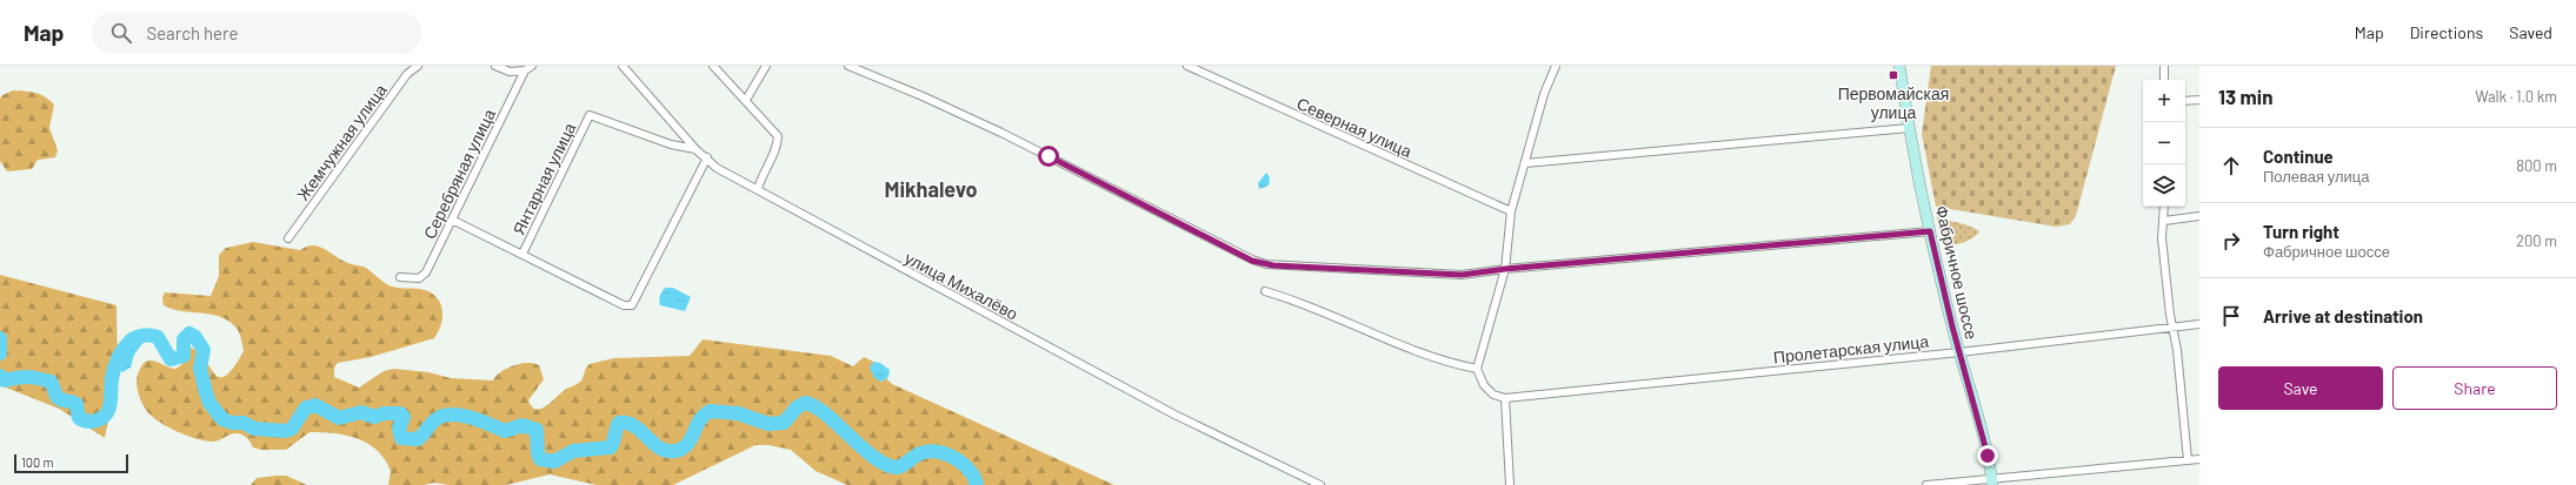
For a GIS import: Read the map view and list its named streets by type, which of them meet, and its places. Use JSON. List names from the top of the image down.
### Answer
{
  "streets": {
    "main road": ["Фабричное шоссе"],
    "street": [
      "Северная улица",
      "Жемчужная улица",
      "Серебряная улица",
      "Янтарная улица",
      "улица Михалёво",
      "Пролетарская улица"
    ]
  },
  "crossings": [
    ["Янтарная улица", "улица Михалёво"],
    ["Фабричное шоссе", "Пролетарская улица"]
  ],
  "districts": ["Mikhalevo"],
  "places": {
    "transit": ["Первомайская улица"]
  },
  "scale_bar": "100 m",
  "page": {
    "header": "Map",
    "search": "Search here",
    "nav": ["Map", "Directions", "Saved"],
    "heading": ["13 min", "Walk · 1.0 km"],
    "map_buttons": ["+", "−"],
    "list": [
      ["Continue", "Полевая улица", "800 m"],
      ["Turn right", "Фабричное шоссе", "200 m"],
      "Arrive at destination"
    ],
    "buttons": ["Save", "Share"],
    "scale": "100 m"
  }
}
